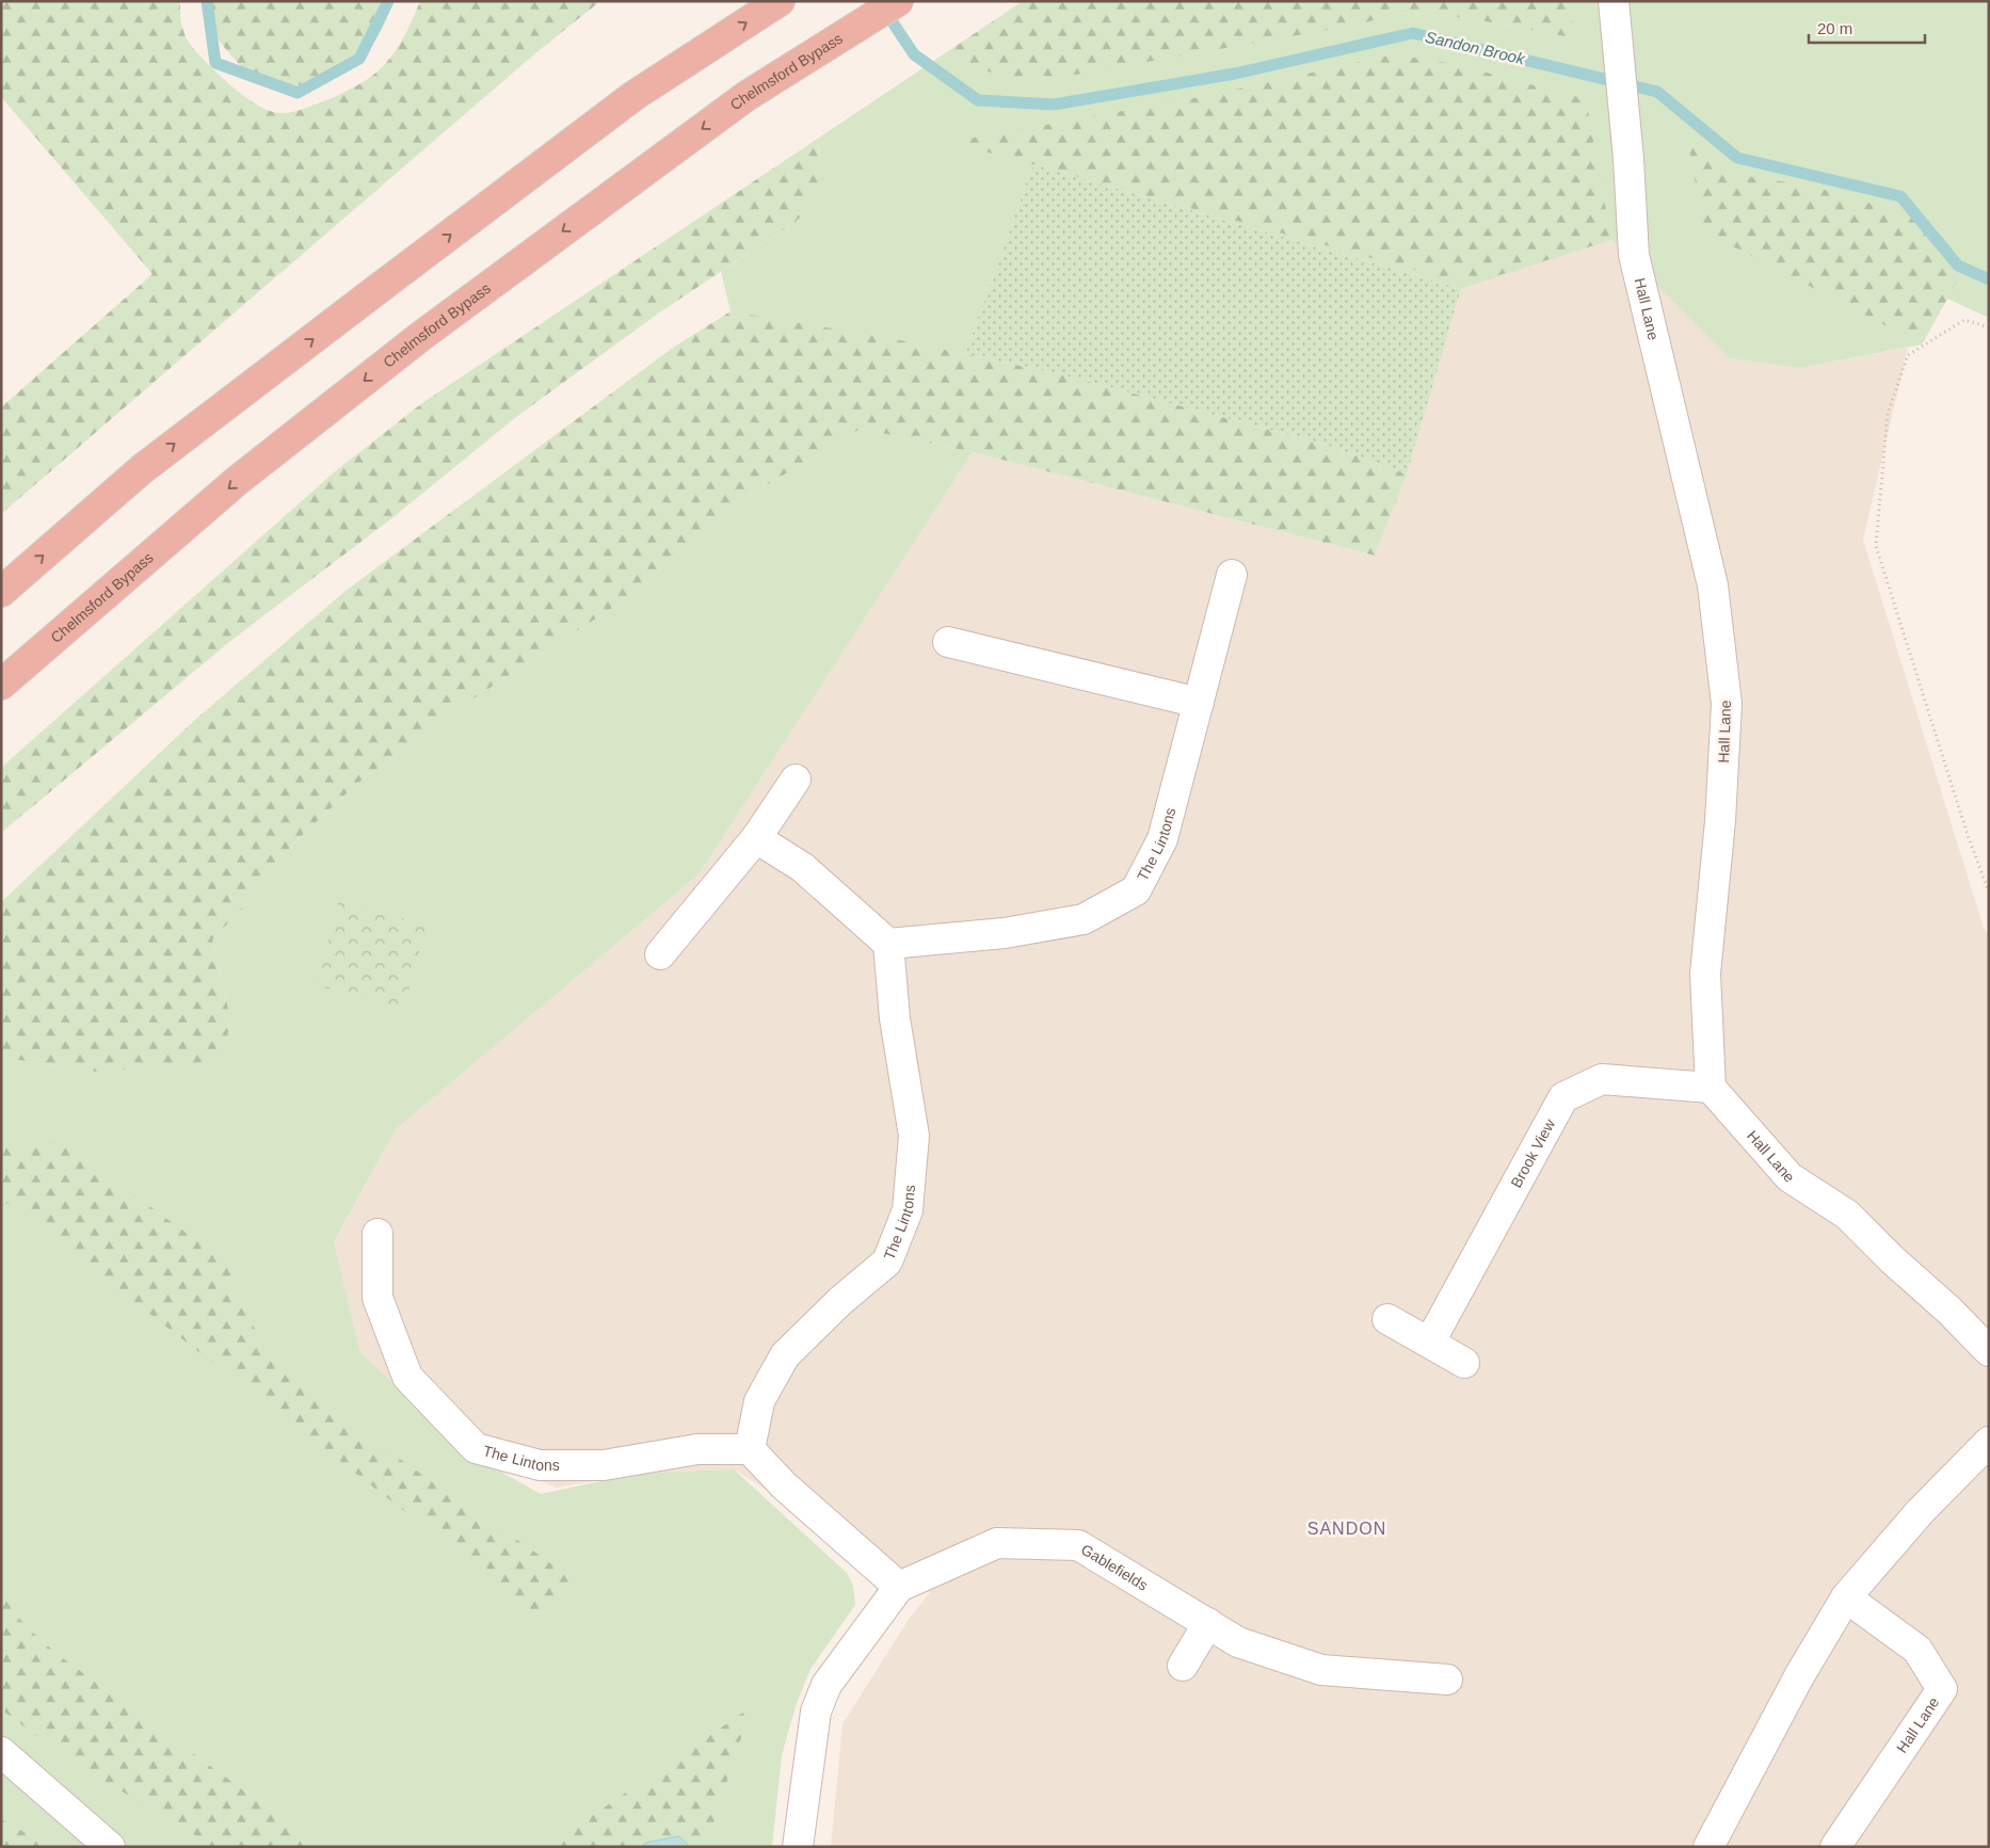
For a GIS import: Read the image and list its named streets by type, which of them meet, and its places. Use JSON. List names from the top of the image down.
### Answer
{
  "streets": {
    "highway": ["Chelmsford Bypass"],
    "street": [
      "Hall Lane",
      "The Lintons",
      "Brook View",
      "Gablefields"
    ]
  },
  "crossings": [
    ["Hall Lane", "Brook View"]
  ],
  "districts": ["SANDON"],
  "water": ["Sandon Brook"],
  "scale_bar": "20 m"
}
